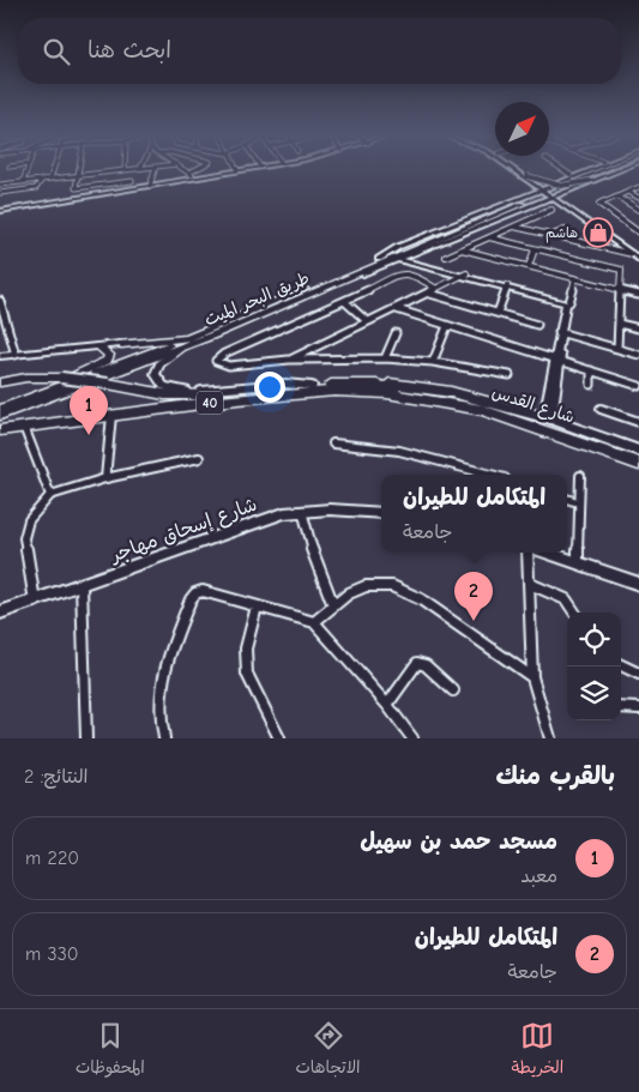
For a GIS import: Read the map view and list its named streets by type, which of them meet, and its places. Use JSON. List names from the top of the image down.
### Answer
{
  "streets": {
    "highway": ["40", "شارع القدس"],
    "main road": ["طريق البحر الميت"],
    "street": ["شارع إسحاق مهاجر"]
  },
  "crossings": [
    ["40", "شارع القدس"]
  ],
  "places": {
    "shop": ["هاشم"]
  },
  "north": "top right",
  "page": {
    "search": "ابحث هنا",
    "pins": ["1", "2"],
    "popup": ["المتكامل للطيران", "جامعة"],
    "heading": ["بالقرب منك", "النتائج: 2"],
    "list": [
      {
        "mark": "1",
        "name": "مسجد حمد بن سهيل",
        "note": "معبد",
        "value": "220 m"
      },
      {
        "mark": "2",
        "name": "المتكامل للطيران",
        "note": "جامعة",
        "value": "330 m"
      }
    ],
    "nav": ["الخريطة", "الاتجاهات", "المحفوظات"]
  }
}
